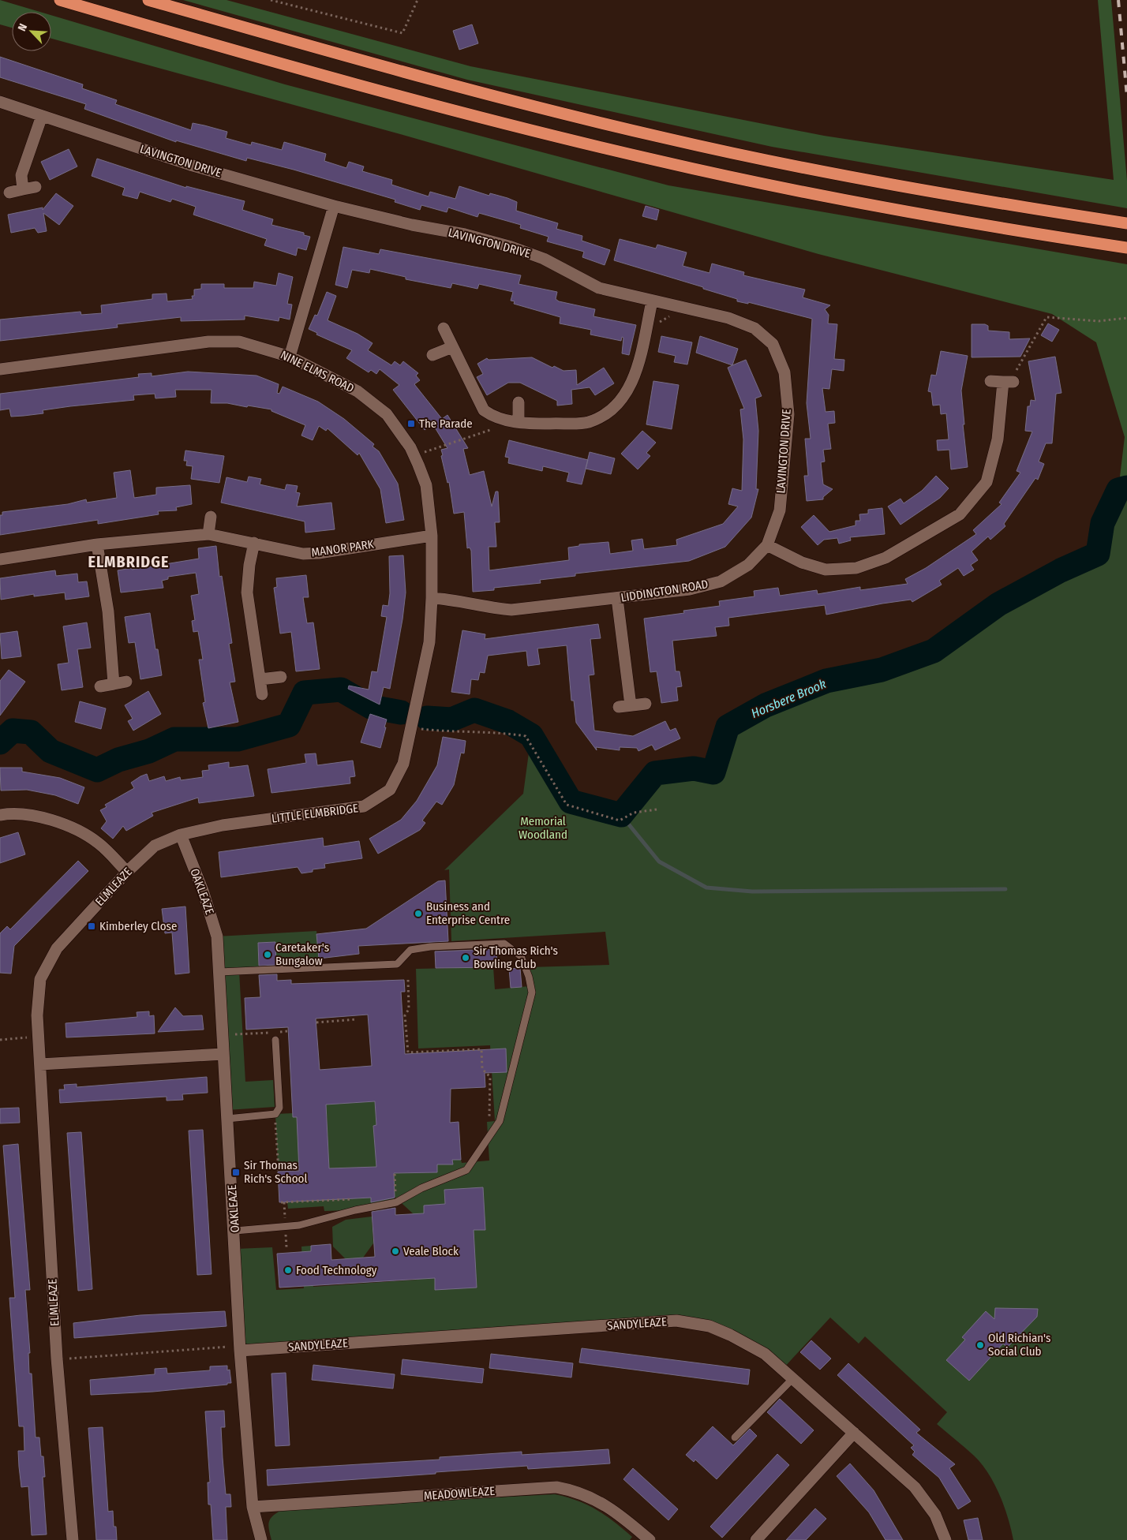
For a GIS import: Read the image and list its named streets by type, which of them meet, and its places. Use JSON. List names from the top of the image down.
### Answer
{
  "streets": {
    "street": [
      "LAVINGTON DRIVE",
      "NINE ELMS ROAD",
      "MANOR PARK",
      "LIDDINGTON ROAD",
      "LITTLE ELMBRIDGE",
      "ELMLEAZE",
      "OAKLEAZE",
      "SANDYLEAZE",
      "MEADOWLEAZE"
    ]
  },
  "crossings": [
    ["LAVINGTON DRIVE", "LIDDINGTON ROAD"],
    ["NINE ELMS ROAD", "MANOR PARK"],
    ["NINE ELMS ROAD", "LIDDINGTON ROAD"],
    ["NINE ELMS ROAD", "LITTLE ELMBRIDGE"],
    ["LIDDINGTON ROAD", "LITTLE ELMBRIDGE"],
    ["LITTLE ELMBRIDGE", "ELMLEAZE"],
    ["LITTLE ELMBRIDGE", "OAKLEAZE"],
    ["ELMLEAZE", "OAKLEAZE"],
    ["OAKLEAZE", "SANDYLEAZE"],
    ["OAKLEAZE", "MEADOWLEAZE"]
  ],
  "districts": ["ELMBRIDGE"],
  "water": ["Horsbere Brook"],
  "parks": ["Memorial Woodland"],
  "places": {
    "transit": ["The Parade", "Kimberley Close", "Sir Thomas Rich's School"],
    "other": [
      "Business and Enterprise Centre",
      "Caretaker's Bungalow",
      "Sir Thomas Rich's Bowling Club",
      "Veale Block",
      "Food Technology",
      "Old Richian's Social Club"
    ]
  },
  "north": "top left"
}
